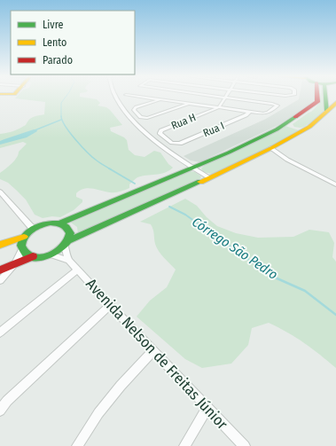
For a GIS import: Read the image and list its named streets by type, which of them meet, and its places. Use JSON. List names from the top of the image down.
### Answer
{
  "streets": {
    "street": ["Rua H", "Rua I", "Avenida Nelson de Freitas Júnior"]
  },
  "crossings": [
    ["Rua H", "Rua I"]
  ],
  "water": ["Córrego São Pedro"],
  "legend": ["Livre", "Lento", "Parado"]
}
